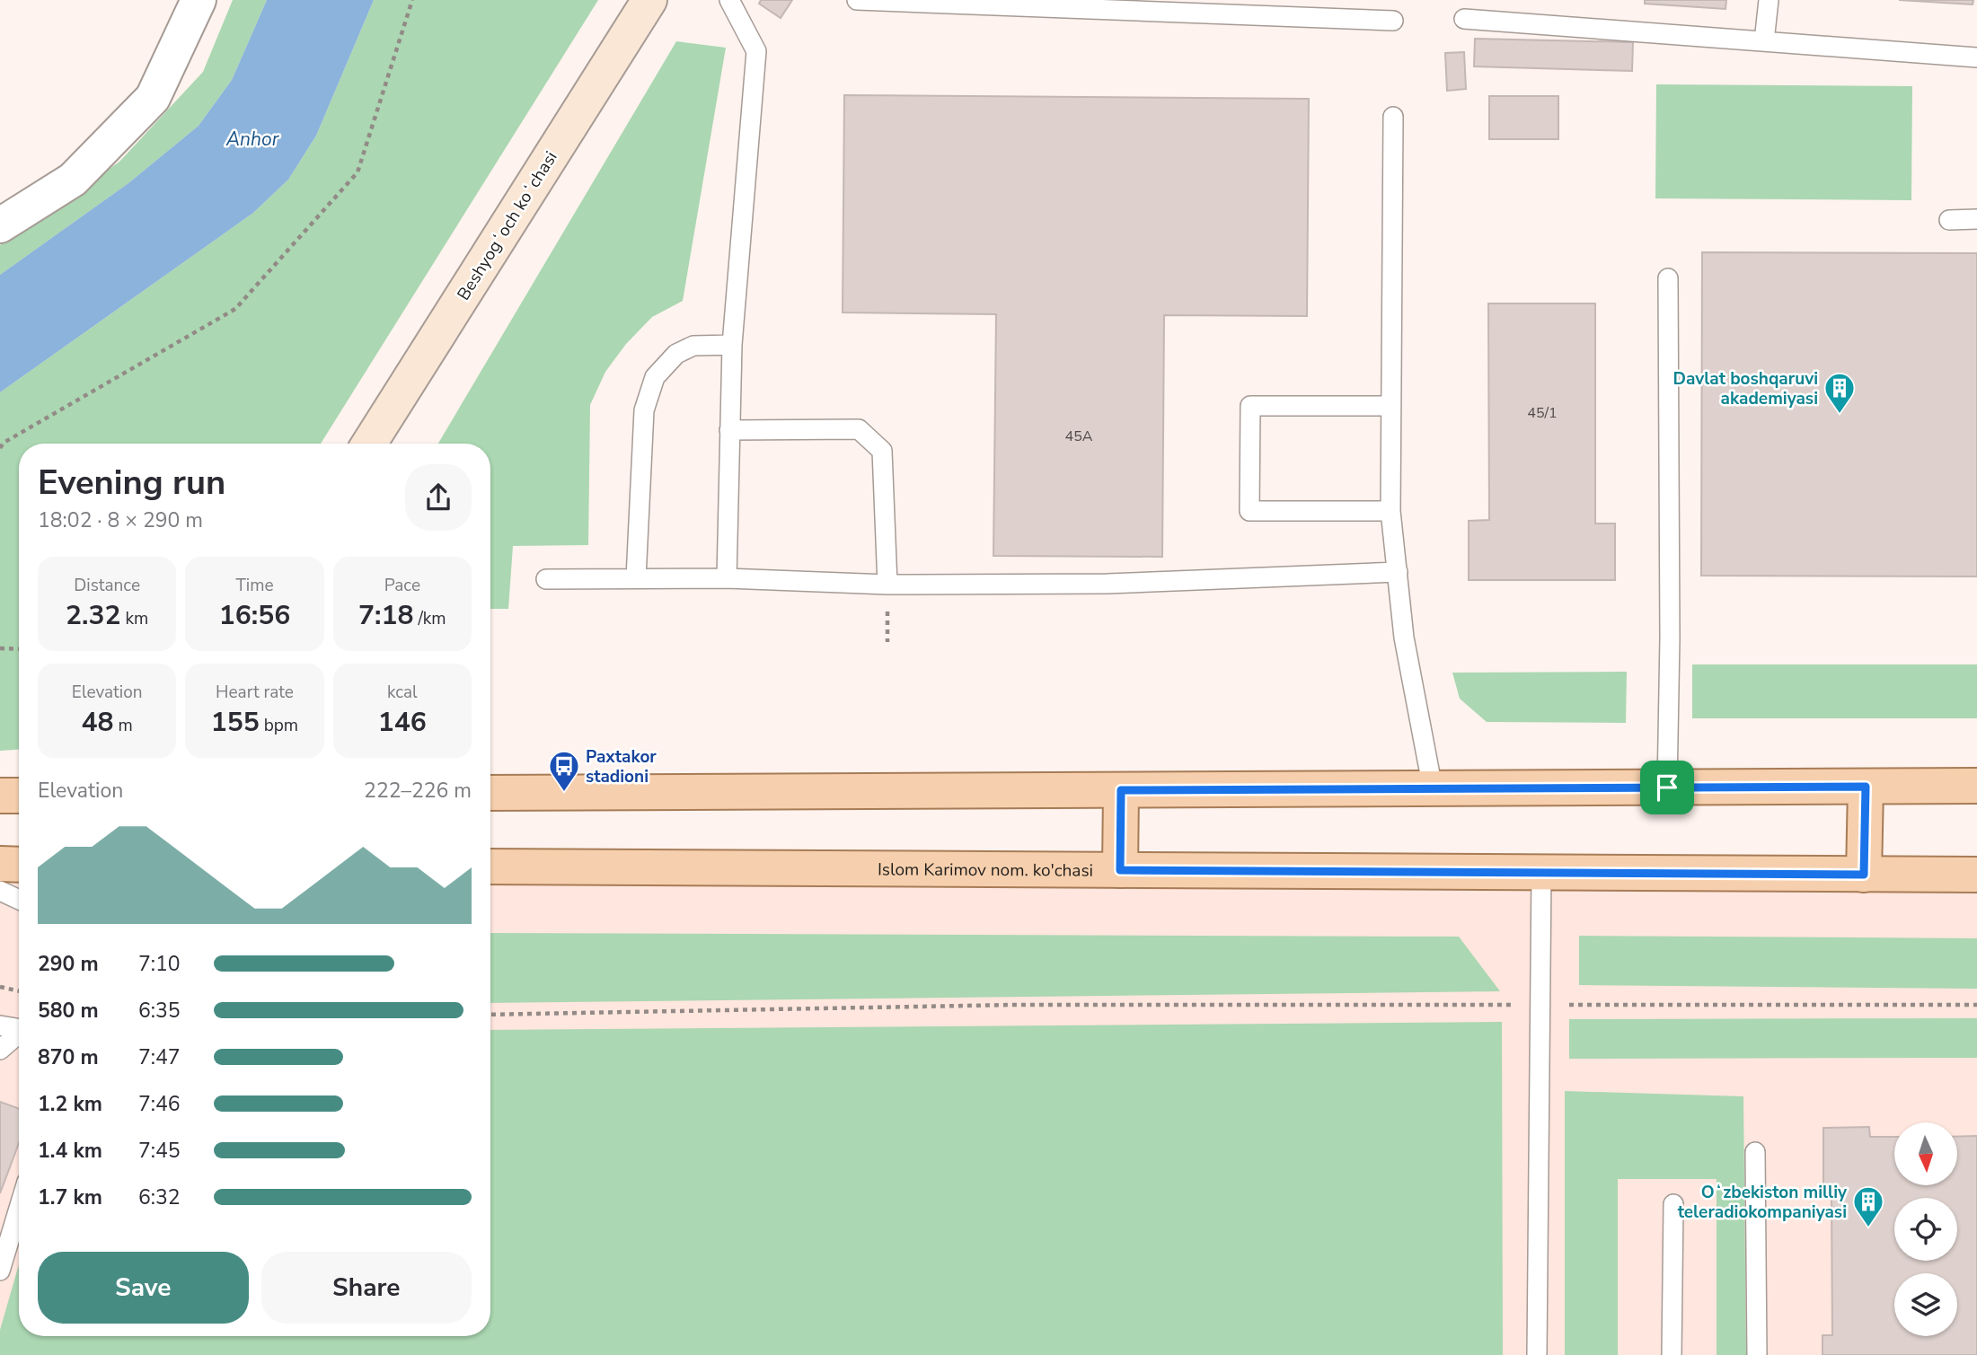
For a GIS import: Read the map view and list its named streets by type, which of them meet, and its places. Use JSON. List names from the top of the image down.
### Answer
{
  "streets": {
    "main road": ["Islom Karimov nom. ko'chasi"],
    "street": ["Beshyogʻoch koʻchasi"]
  },
  "water": ["Anhor"],
  "places": {
    "building": ["Davlat boshqaruvi akademiyasi", "Oʻzbekiston milliy teleradiokompaniyasi"],
    "bus stop": ["Paxtakor stadioni"]
  },
  "house_numbers": ["45/1", "45A"],
  "north": "bottom",
  "page": {
    "heading": ["Evening run", "18:02 · 8 × 290 m"],
    "stats": [
      ["Distance", "2.32 km"],
      ["Time", "16:56"],
      ["Pace", "7:18 /km"],
      ["Elevation", "48 m"],
      ["Heart rate", "155 bpm"],
      ["kcal", "146"]
    ],
    "chart": ["Elevation", "222–226 m"],
    "list": [
      {
        "name": "290 m",
        "note": "7:10"
      },
      {
        "name": "580 m",
        "note": "6:35"
      },
      {
        "name": "870 m",
        "note": "7:47"
      },
      {
        "name": "1.2 km",
        "note": "7:46"
      },
      {
        "name": "1.4 km",
        "note": "7:45"
      },
      {
        "name": "1.7 km",
        "note": "6:32"
      }
    ],
    "buttons": ["Save", "Share"]
  }
}
